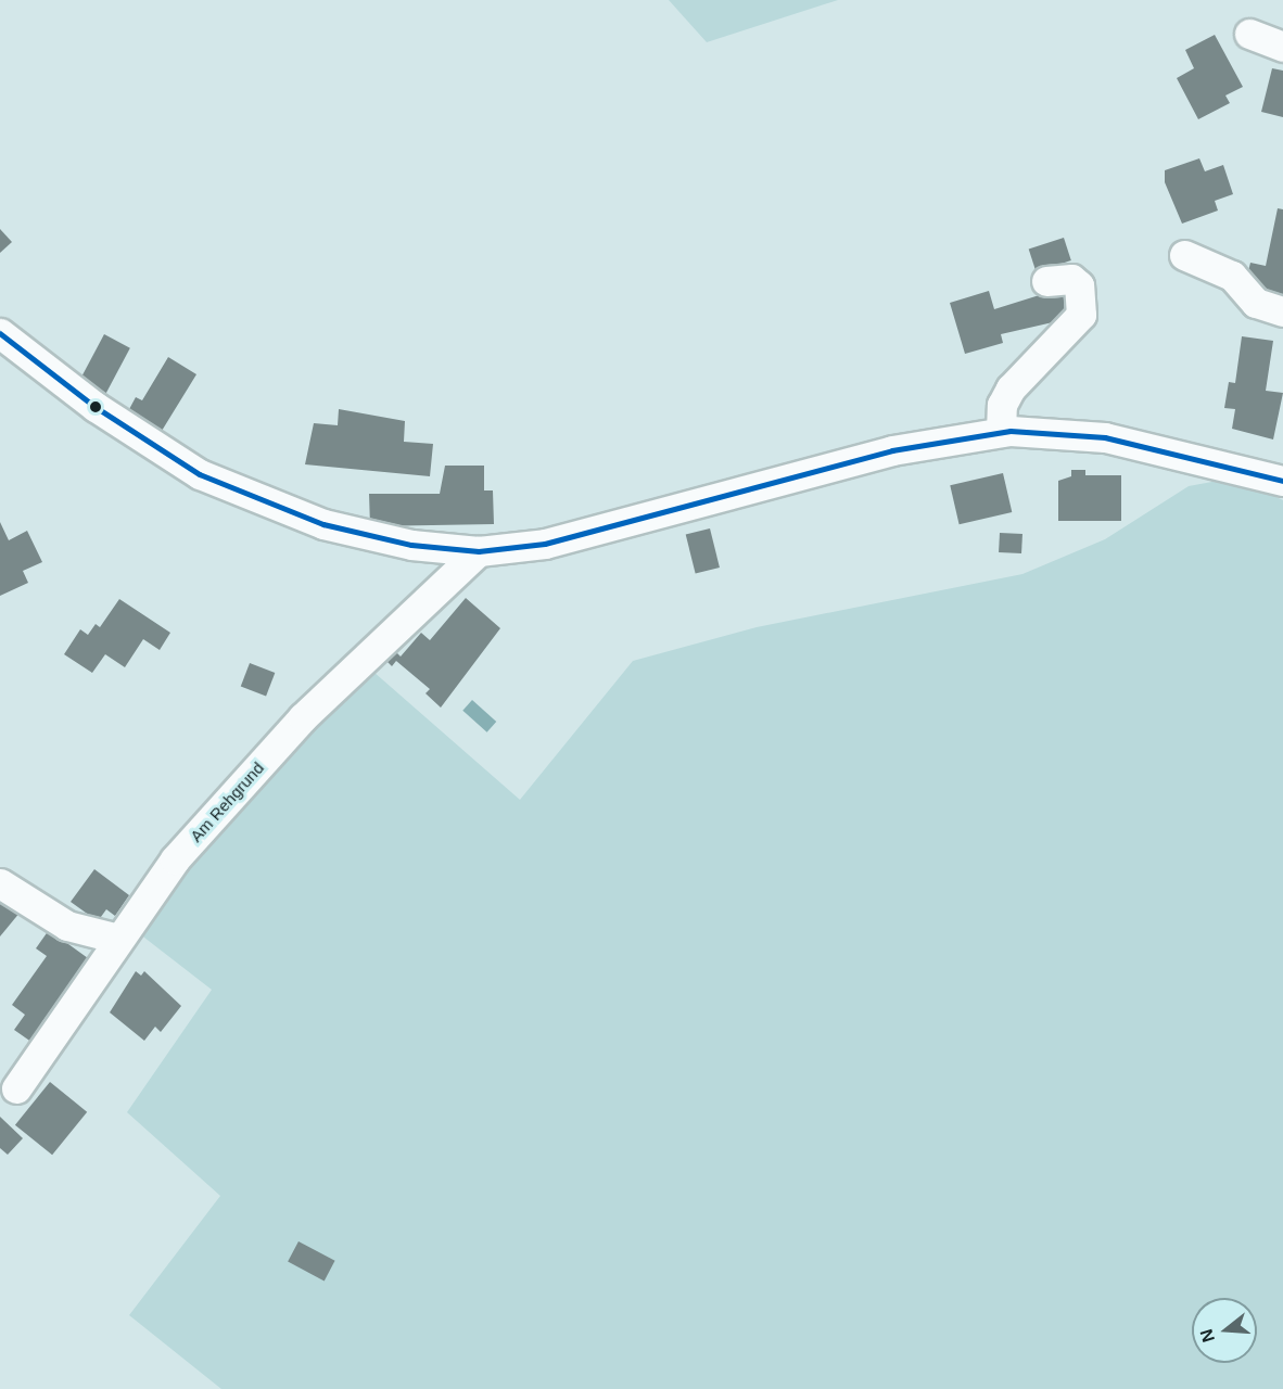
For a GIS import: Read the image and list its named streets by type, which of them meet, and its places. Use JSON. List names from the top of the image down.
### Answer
{
  "streets": {
    "street": ["Am Rehgrund"]
  },
  "north": "left"
}
